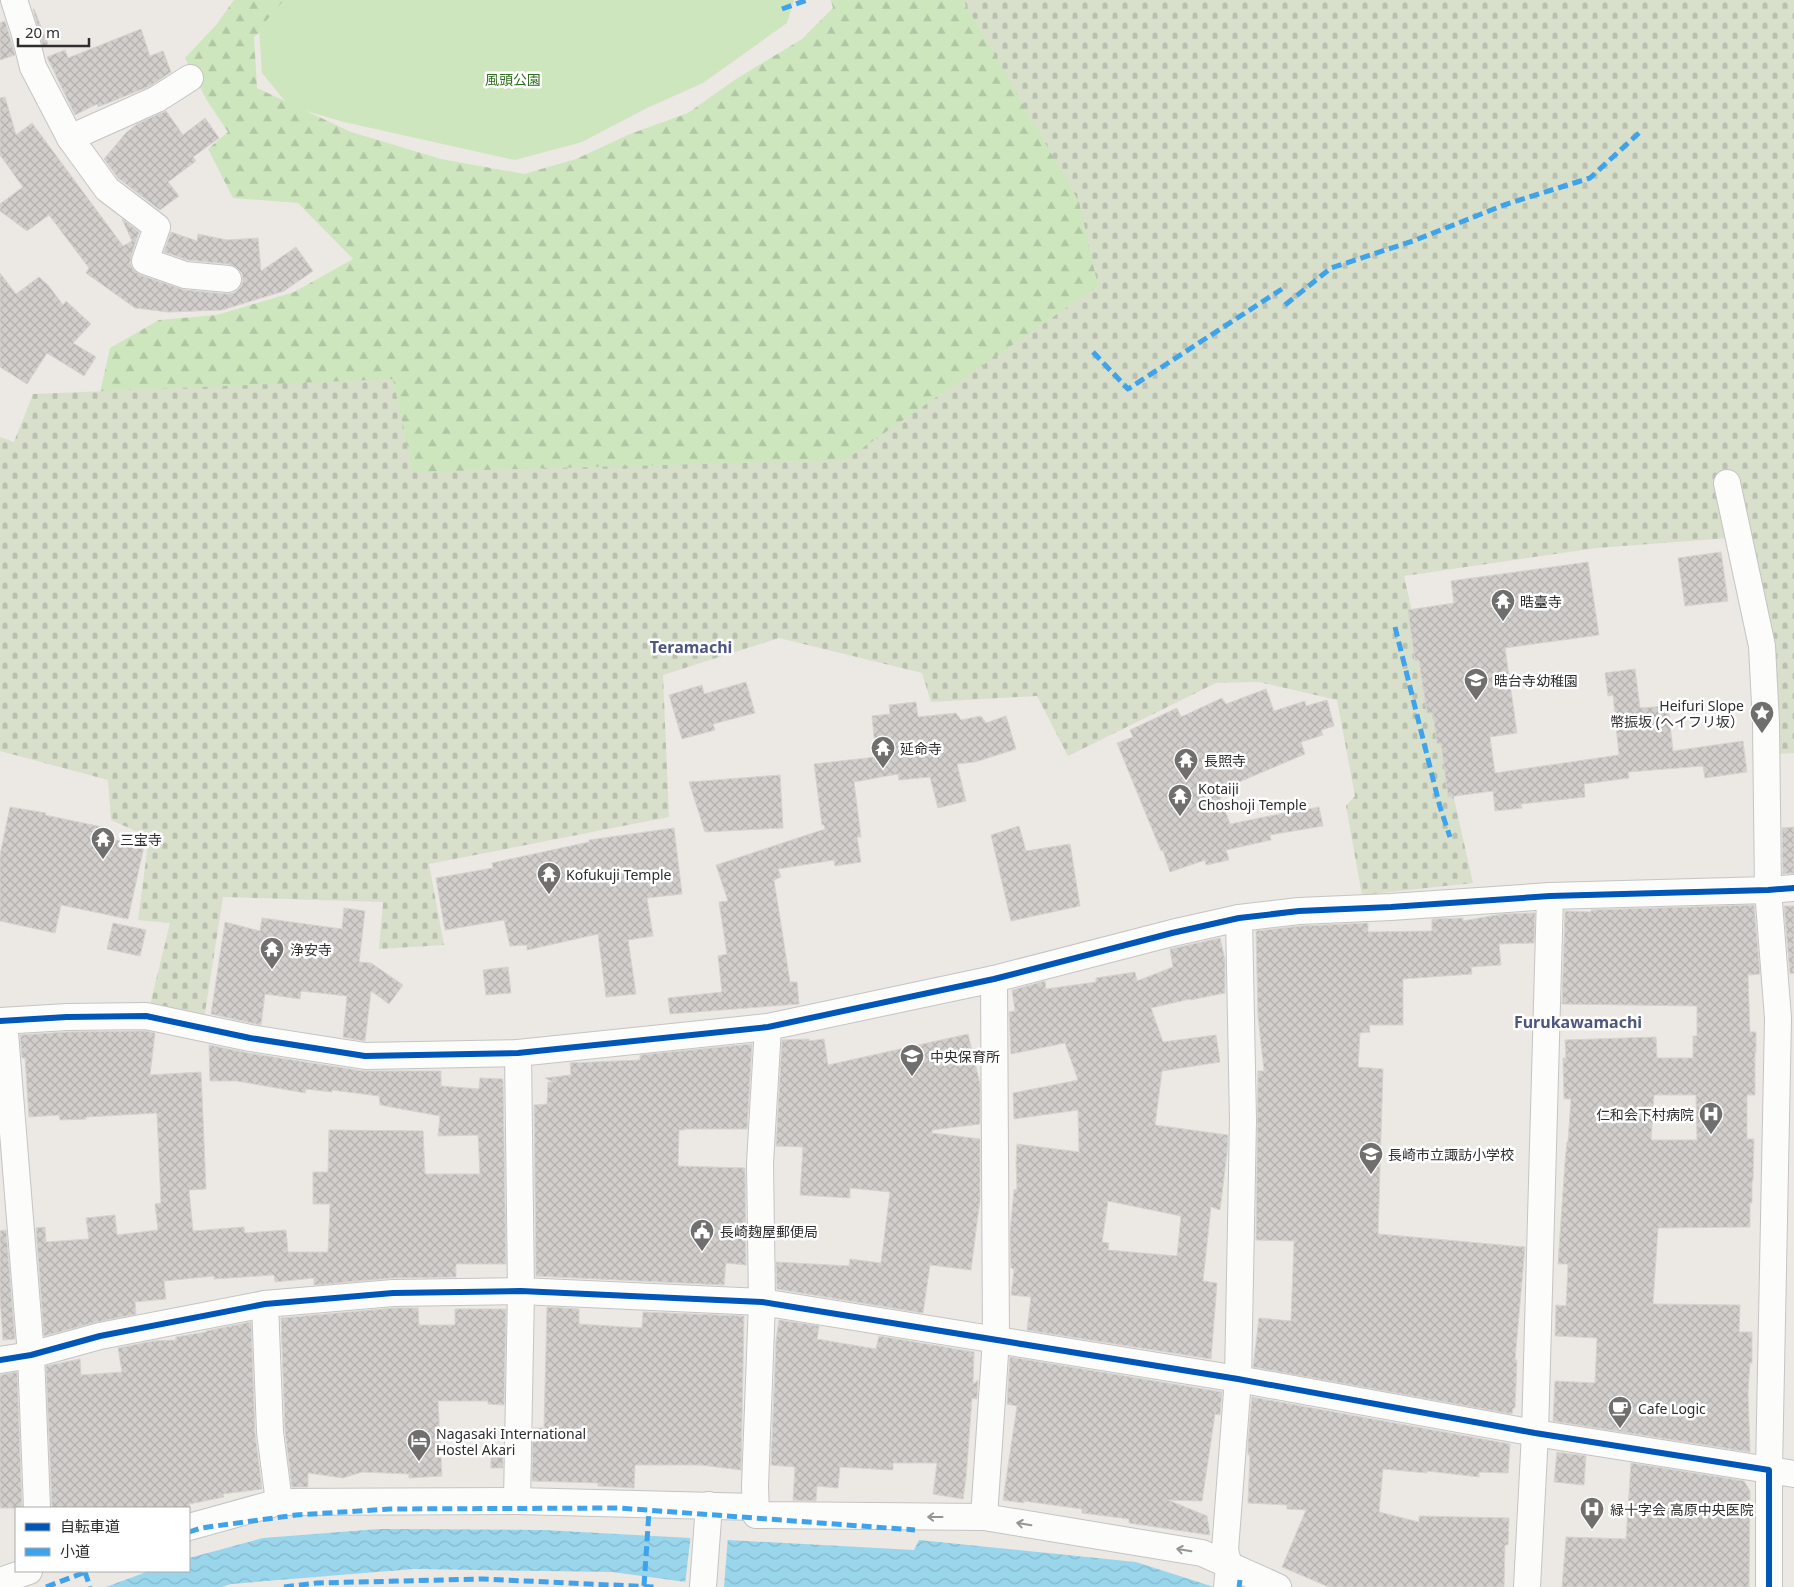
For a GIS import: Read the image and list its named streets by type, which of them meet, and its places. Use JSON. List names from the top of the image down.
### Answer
{
  "districts": ["Teramachi", "Furukawamachi"],
  "parks": ["風頭公園"],
  "places": {
    "temple": [
      "晧臺寺",
      "延命寺",
      "長照寺",
      "Kotaiji Choshoji Temple",
      "三宝寺",
      "Kofukuji Temple",
      "浄安寺"
    ],
    "school or university": ["晧台寺幼稚園", "中央保育所", "長崎市立諏訪小学校"],
    "place": ["Heifuri Slope 幣振坂 (ヘイフリ坂）"],
    "hospital": ["仁和会下村病院", "緑十字会 高原中央医院"],
    "public building": ["長崎麹屋郵便局"],
    "cafe": ["Cafe Logic"],
    "hotel": ["Nagasaki International Hostel Akari"]
  },
  "legend": ["自転車道", "小道"],
  "scale_bar": "20 m"
}
